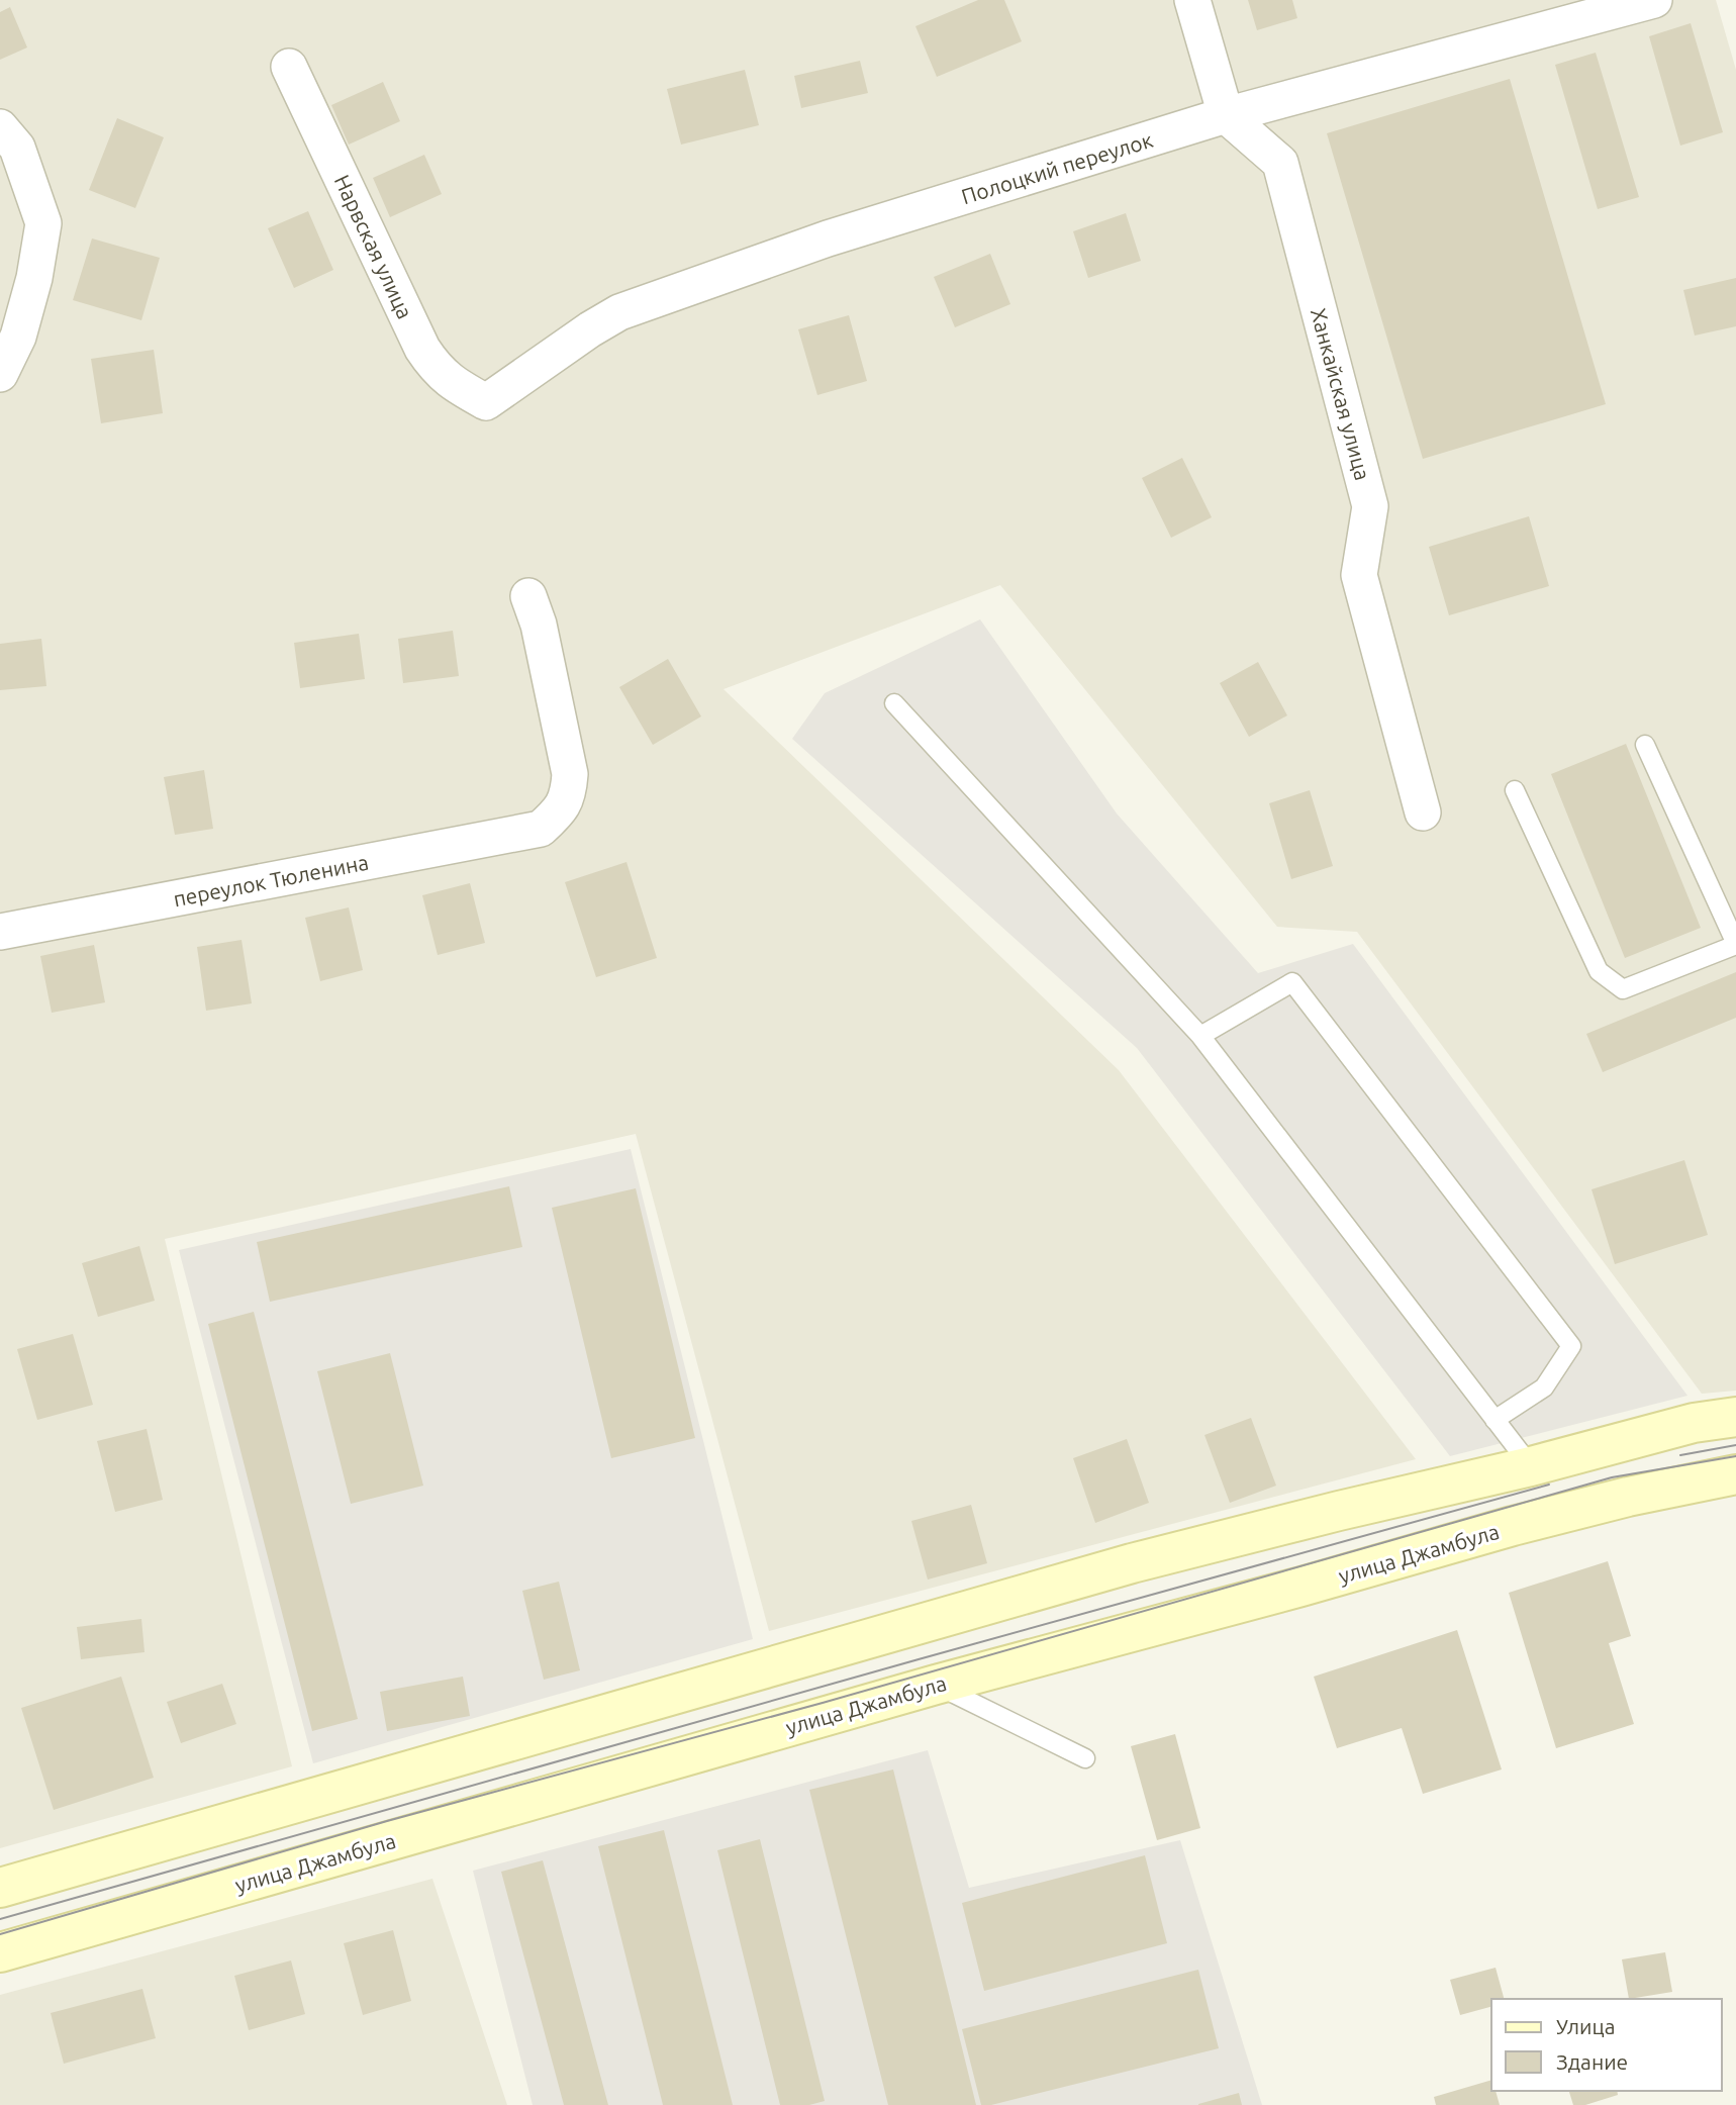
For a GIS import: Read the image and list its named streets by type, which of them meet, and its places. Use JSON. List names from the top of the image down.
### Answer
{
  "streets": {
    "street": [
      "Полоцкий переулок",
      "Нарвская улица",
      "Ханкайская улица",
      "переулок Тюленина",
      "улица Джамбула"
    ]
  },
  "crossings": [
    ["Полоцкий переулок", "Нарвская улица"],
    ["Полоцкий переулок", "Ханкайская улица"]
  ],
  "legend": ["Улица", "Здание"]
}
